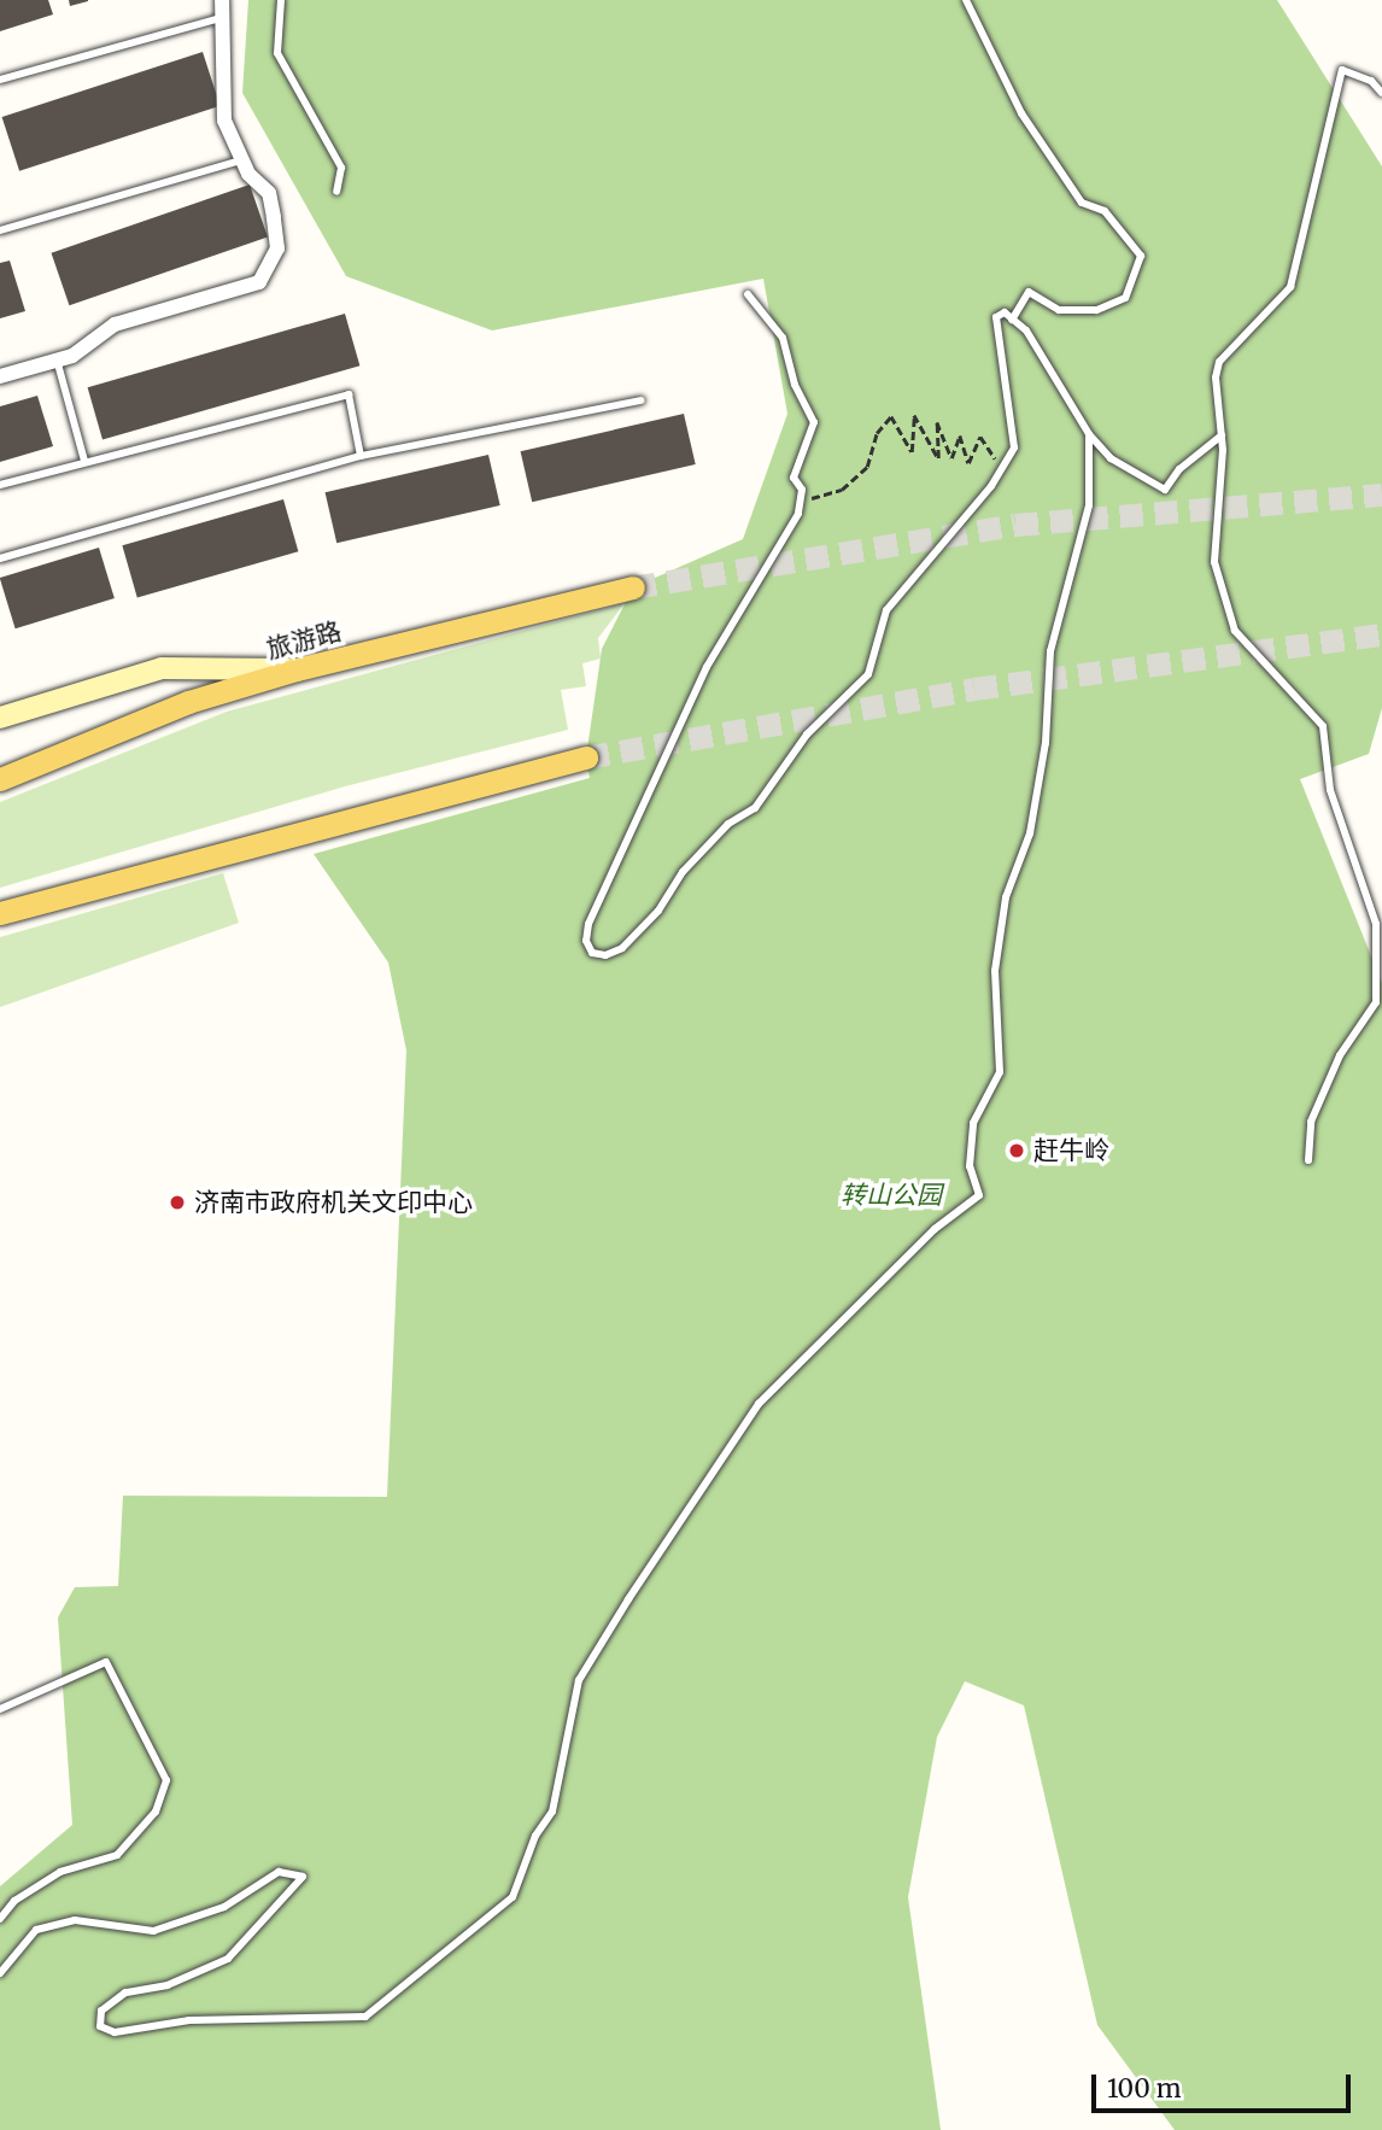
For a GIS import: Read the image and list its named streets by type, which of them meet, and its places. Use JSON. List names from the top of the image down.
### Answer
{
  "streets": {
    "main road": ["旅游路"]
  },
  "parks": ["转山公园"],
  "places": ["赶牛岭", "济南市政府机关文印中心"],
  "scale_bar": "100 m"
}
